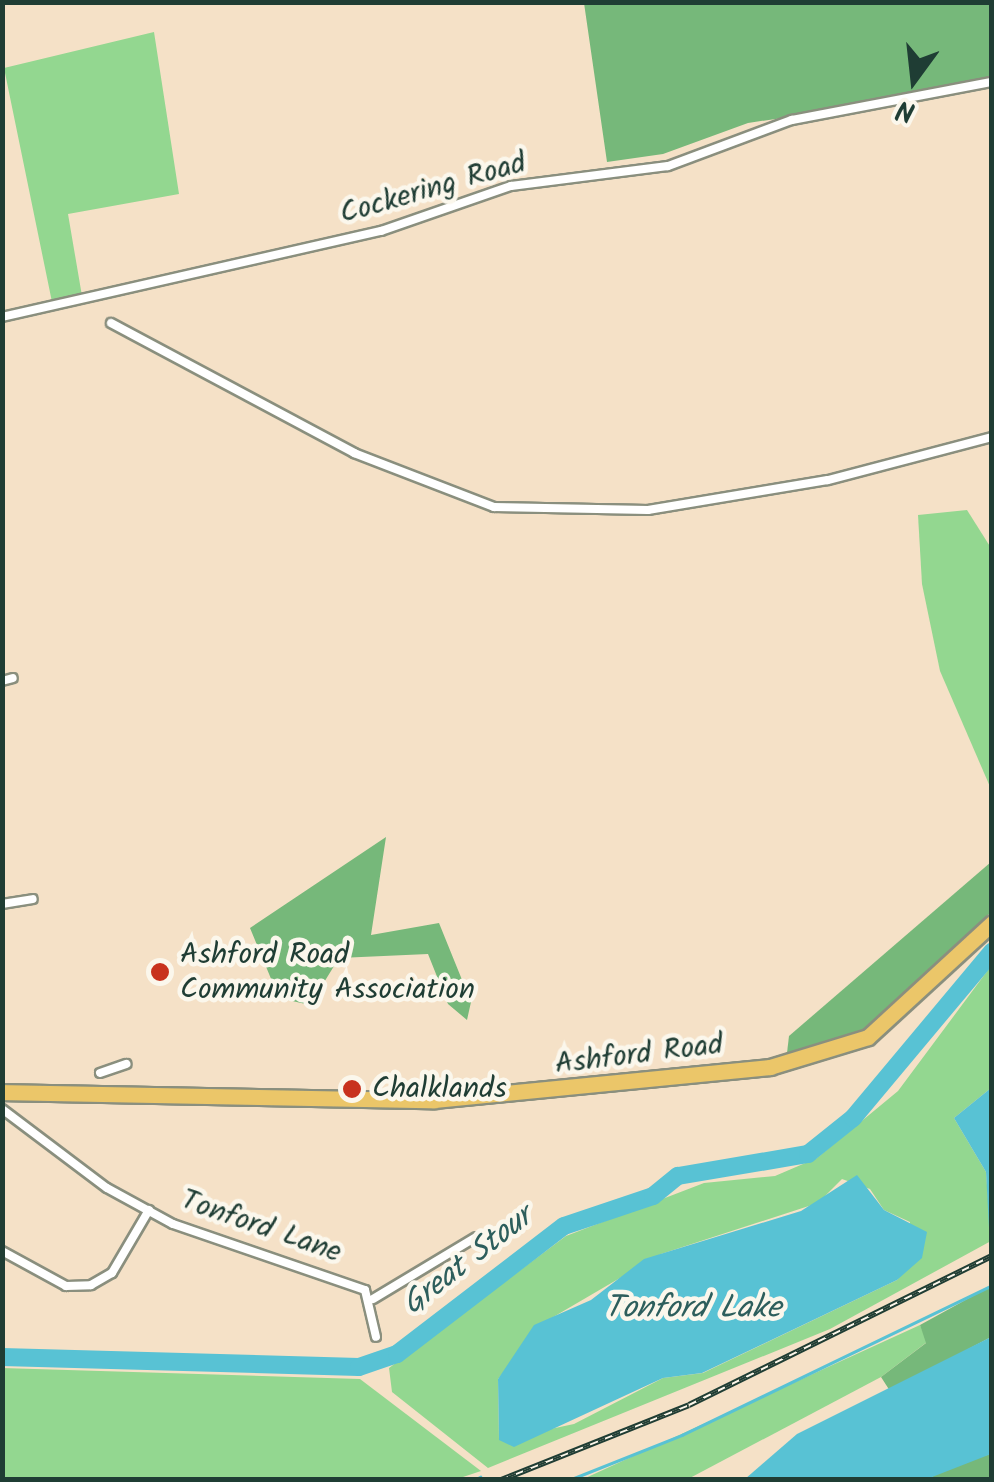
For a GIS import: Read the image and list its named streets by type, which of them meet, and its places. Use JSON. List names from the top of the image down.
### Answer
{
  "streets": {
    "highway": ["Ashford Road"],
    "street": ["Cockering Road", "Tonford Lane"]
  },
  "water": ["Great Stour", "Tonford Lake"],
  "places": ["Ashford Road Community Association", "Chalklands"],
  "north": "bottom"
}
